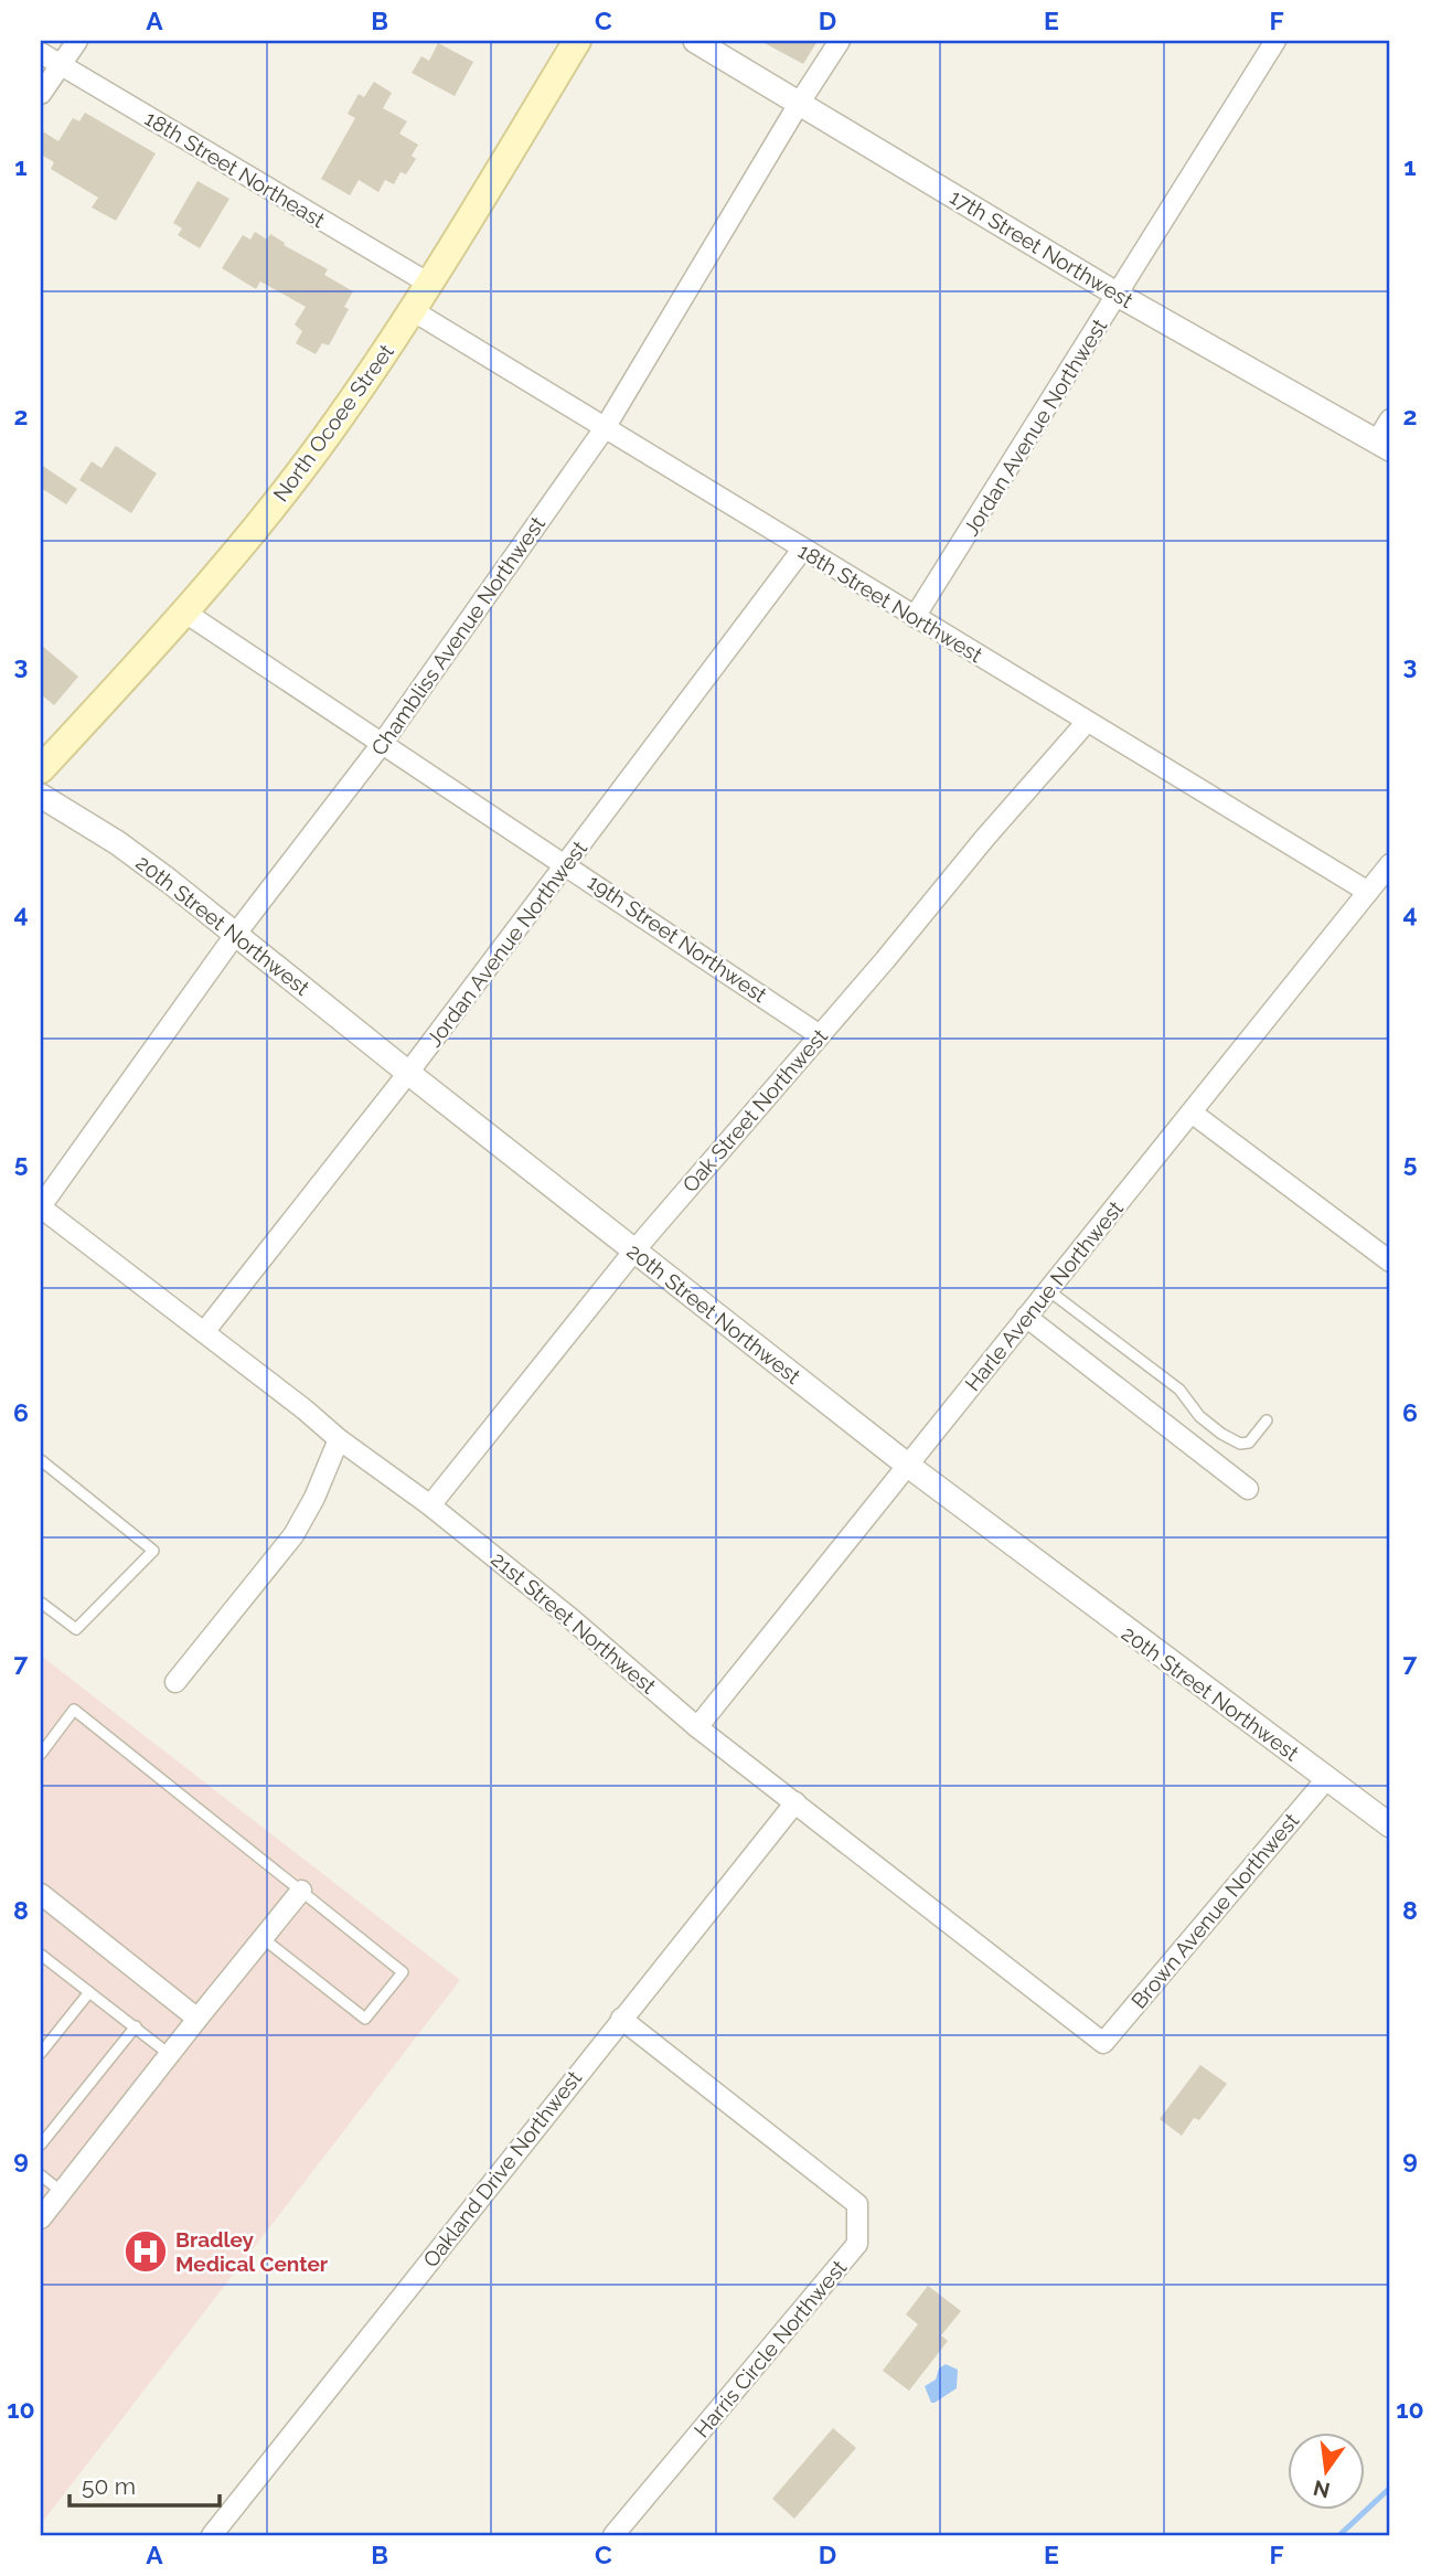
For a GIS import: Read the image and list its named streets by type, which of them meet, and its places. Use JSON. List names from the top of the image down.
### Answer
{
  "streets": {
    "main road": ["North Ocoee Street"],
    "street": [
      "18th Street Northeast",
      "17th Street Northwest",
      "Jordan Avenue Northwest",
      "18th Street Northwest",
      "Chambliss Avenue Northwest",
      "20th Street Northwest",
      "19th Street Northwest",
      "Oak Street Northwest",
      "Harle Avenue Northwest",
      "21st Street Northwest",
      "Brown Avenue Northwest",
      "Oakland Drive Northwest",
      "Harris Circle Northwest"
    ]
  },
  "crossings": [
    ["18th Street Northeast", "North Ocoee Street"],
    ["17th Street Northwest", "Jordan Avenue Northwest"],
    ["17th Street Northwest", "Chambliss Avenue Northwest"],
    ["North Ocoee Street", "18th Street Northwest"],
    ["North Ocoee Street", "19th Street Northwest"],
    ["Jordan Avenue Northwest", "18th Street Northwest"],
    ["Jordan Avenue Northwest", "20th Street Northwest"],
    ["Jordan Avenue Northwest", "19th Street Northwest"],
    ["Jordan Avenue Northwest", "21st Street Northwest"],
    ["18th Street Northwest", "Chambliss Avenue Northwest"],
    ["18th Street Northwest", "Oak Street Northwest"],
    ["18th Street Northwest", "Harle Avenue Northwest"],
    ["Chambliss Avenue Northwest", "20th Street Northwest"],
    ["Chambliss Avenue Northwest", "19th Street Northwest"],
    ["Chambliss Avenue Northwest", "21st Street Northwest"],
    ["20th Street Northwest", "Oak Street Northwest"],
    ["20th Street Northwest", "Harle Avenue Northwest"],
    ["20th Street Northwest", "Brown Avenue Northwest"],
    ["19th Street Northwest", "Oak Street Northwest"],
    ["Oak Street Northwest", "21st Street Northwest"],
    ["Harle Avenue Northwest", "21st Street Northwest"],
    ["21st Street Northwest", "Brown Avenue Northwest"],
    ["21st Street Northwest", "Oakland Drive Northwest"],
    ["Oakland Drive Northwest", "Harris Circle Northwest"]
  ],
  "places": {
    "hospital": ["Bradley Medical Center"]
  },
  "scale_bar": "50 m",
  "north": "bottom",
  "grid": {
    "columns": [
      "A",
      "B",
      "C",
      "D",
      "E",
      "F"
    ],
    "rows": [
      "1",
      "2",
      "3",
      "4",
      "5",
      "6",
      "7",
      "8",
      "9",
      "10"
    ]
  }
}
